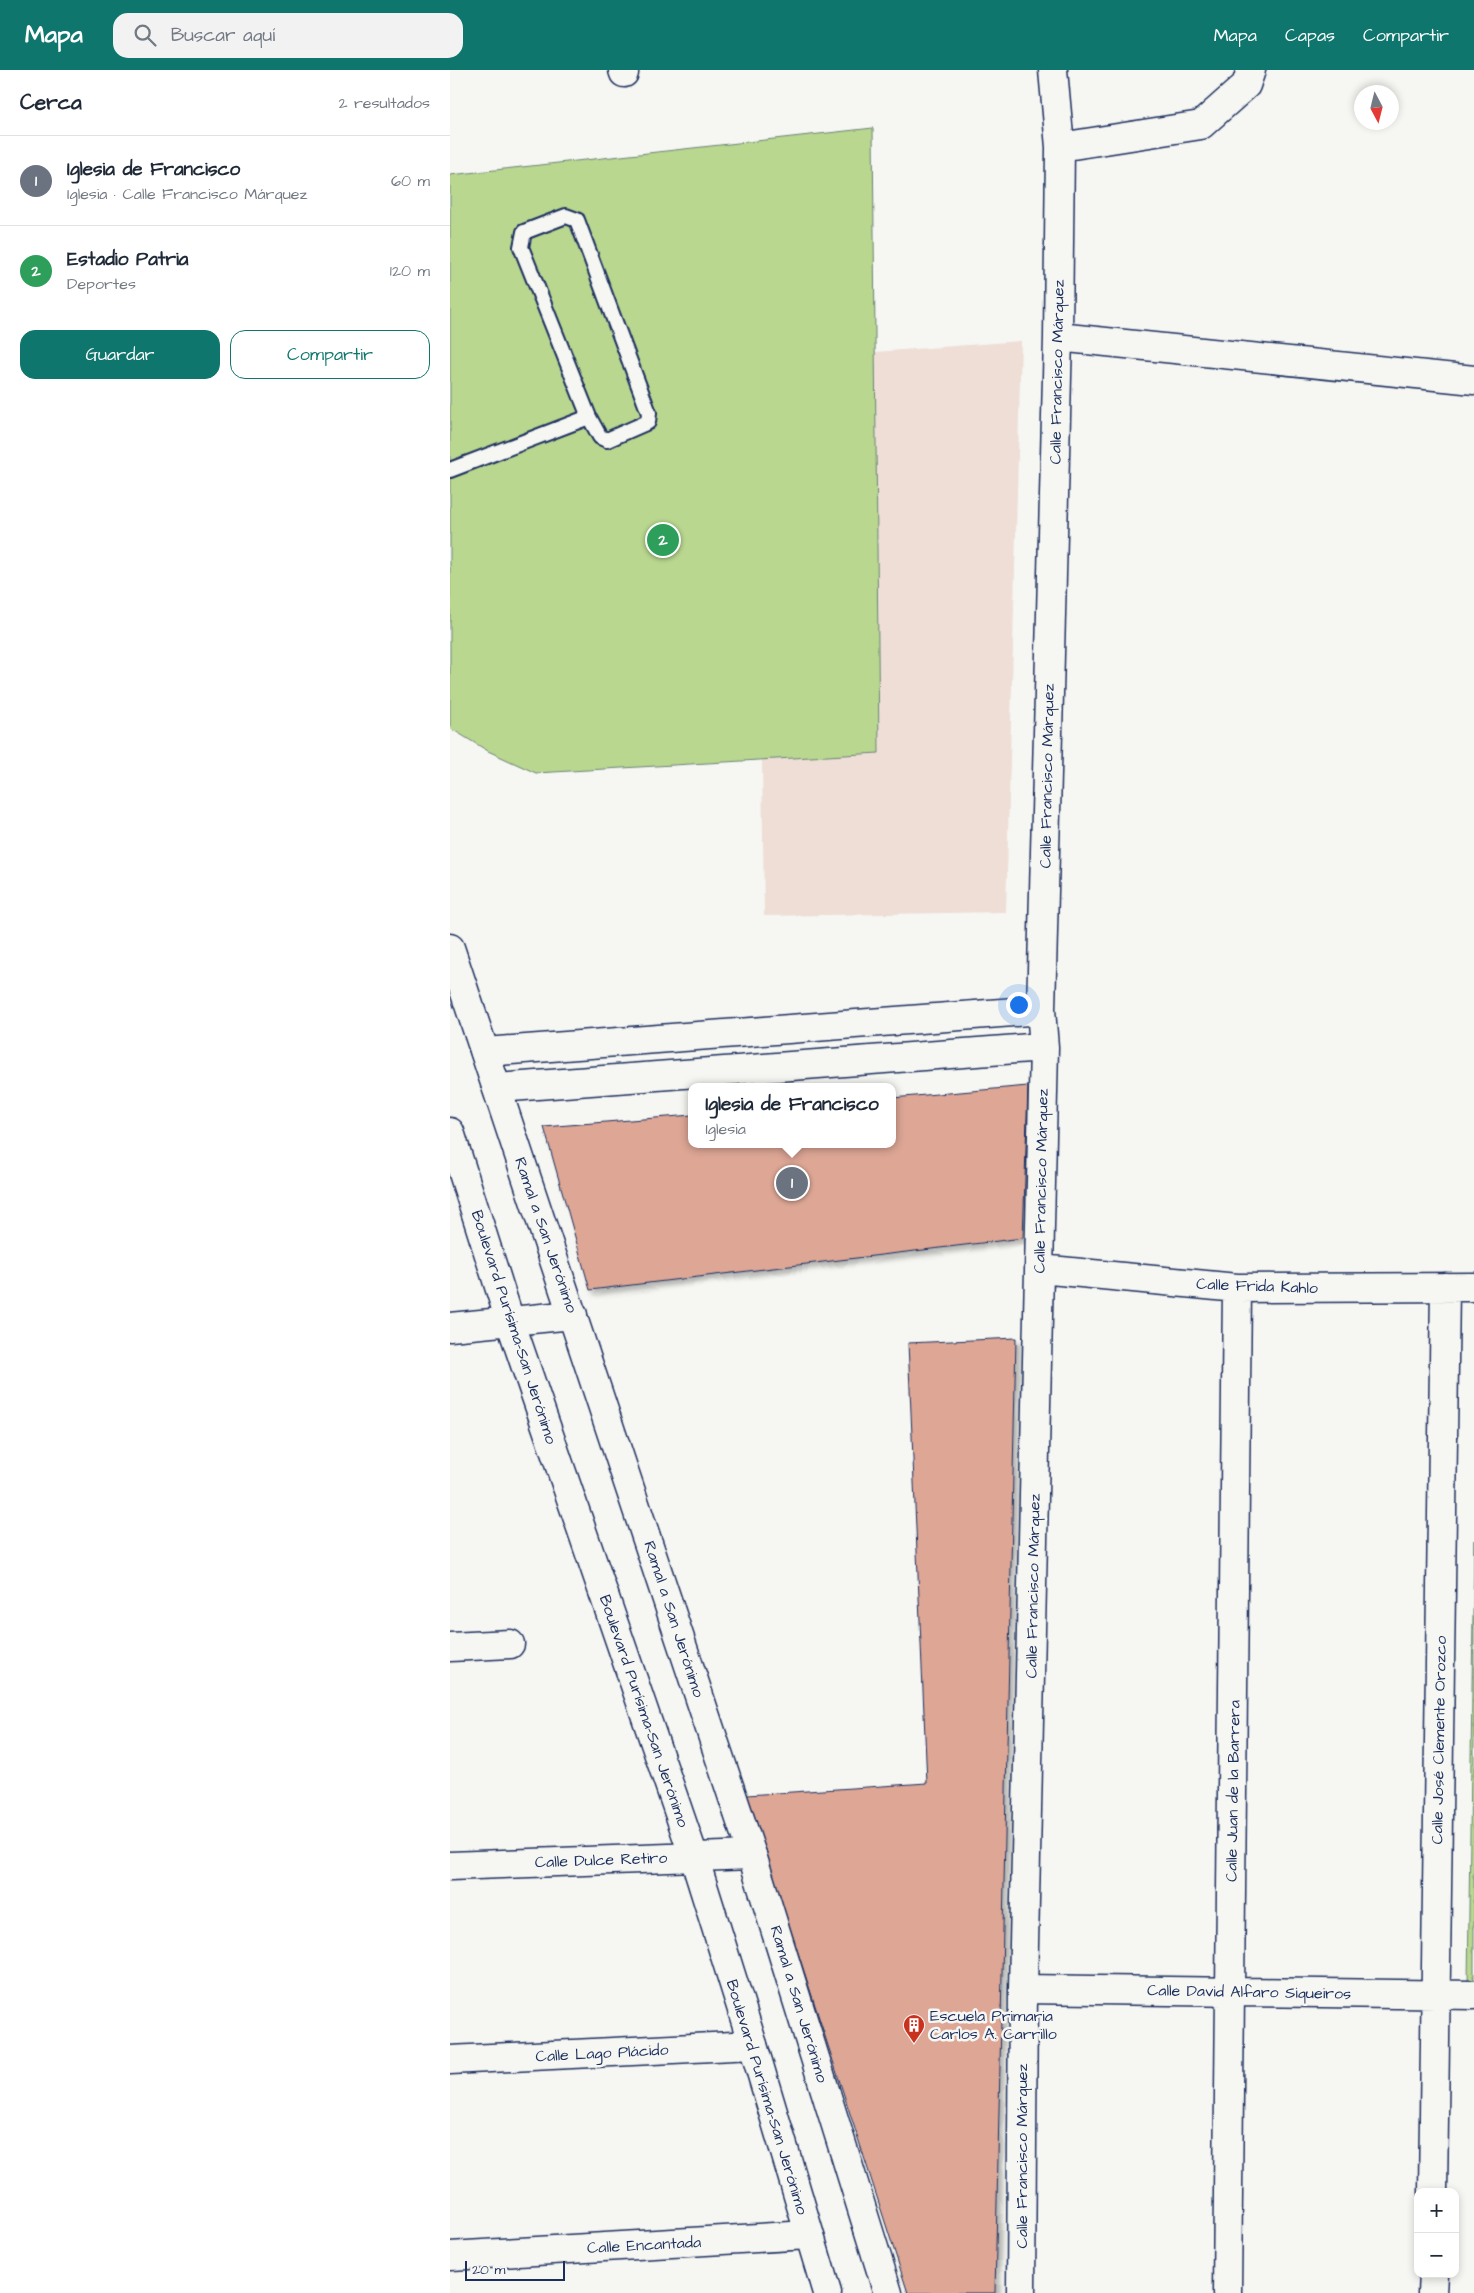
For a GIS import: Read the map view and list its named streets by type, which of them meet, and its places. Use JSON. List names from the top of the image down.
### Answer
{
  "streets": {
    "street": [
      "Calle Francisco Márquez",
      "Ramal a San Jerónimo",
      "Calle Frida Kahlo",
      "Boulevard Purísima-San Jerónimo",
      "Calle José Clemente Orozco",
      "Calle Juan de la Barrera",
      "Calle Dulce Retiro",
      "Calle David Alfaro Siqueiros",
      "Calle Lago Plácido",
      "Calle Encantada"
    ]
  },
  "crossings": [
    ["Calle Francisco Márquez", "Calle Frida Kahlo"],
    ["Calle Francisco Márquez", "Calle David Alfaro Siqueiros"],
    ["Ramal a San Jerónimo", "Calle Dulce Retiro"],
    ["Calle Frida Kahlo", "Calle José Clemente Orozco"],
    ["Calle Frida Kahlo", "Calle Juan de la Barrera"],
    ["Boulevard Purísima-San Jerónimo", "Calle Dulce Retiro"],
    ["Boulevard Purísima-San Jerónimo", "Calle Lago Plácido"],
    ["Boulevard Purísima-San Jerónimo", "Calle Encantada"],
    ["Calle José Clemente Orozco", "Calle David Alfaro Siqueiros"],
    ["Calle Juan de la Barrera", "Calle David Alfaro Siqueiros"]
  ],
  "places": {
    "building": ["Escuela Primaria Carlos A. Carrillo"]
  },
  "scale_bar": "20 m",
  "north": "bottom",
  "page": {
    "header": "Mapa",
    "search": "Buscar aquí",
    "nav": ["Mapa", "Capas", "Compartir"],
    "heading": ["Cerca", "2 resultados"],
    "list": [
      {
        "mark": "1",
        "name": "Iglesia de Francisco",
        "note": "Iglesia · Calle Francisco Márquez",
        "value": "60 m"
      },
      {
        "mark": "2",
        "name": "Estadio Patria",
        "note": "Deportes",
        "value": "120 m"
      }
    ],
    "buttons": ["Guardar", "Compartir"],
    "pins": ["2", "1"],
    "popup": ["Iglesia de Francisco", "Iglesia"],
    "map_buttons": ["+", "−"],
    "scale": "20 m"
  }
}
